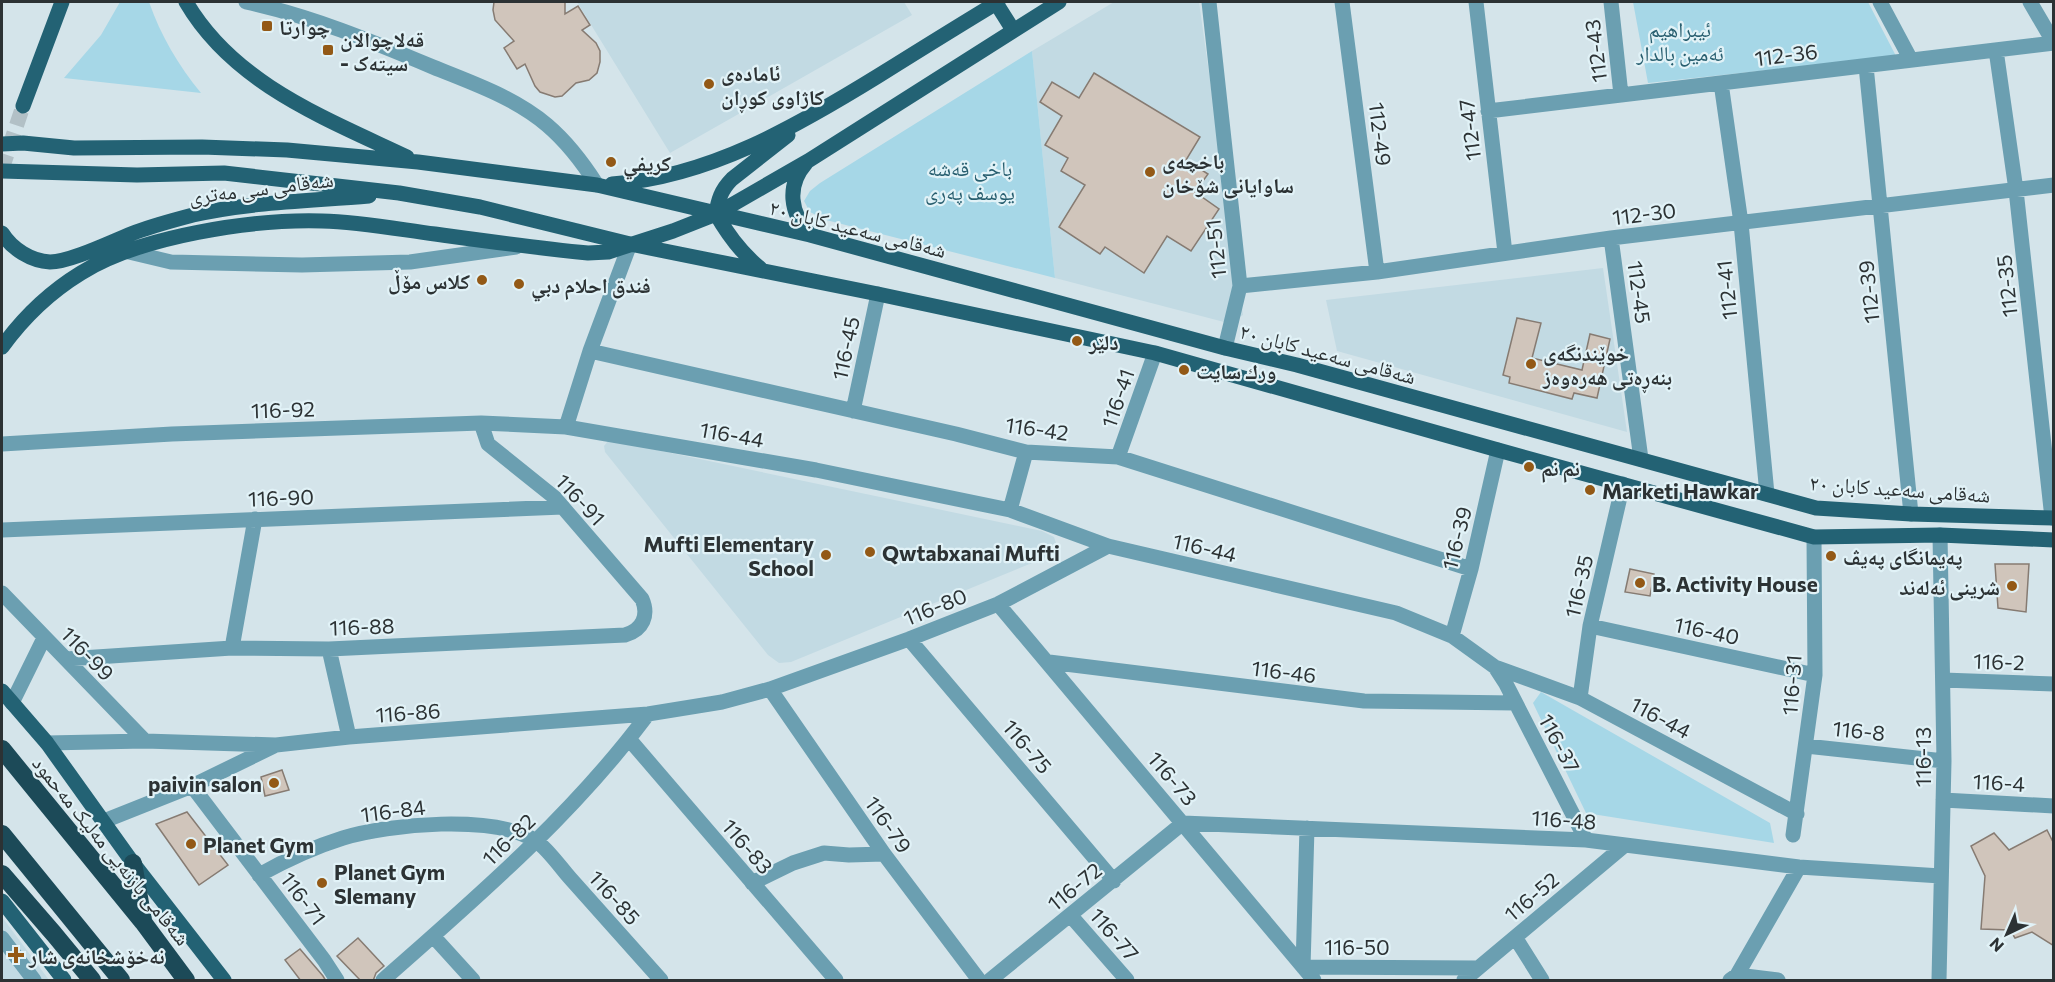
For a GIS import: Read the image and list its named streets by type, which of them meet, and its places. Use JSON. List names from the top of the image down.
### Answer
{
  "streets": {
    "highway": ["شەقامی بازنەیی مەلیک مەحمود"],
    "main road": ["شەقامی سی مەتری", "شەقامی سەعید کابان ٢٠"],
    "street": [
      "112-43",
      "112-36",
      "112-47",
      "112-49",
      "112-30",
      "112-51",
      "112-35",
      "112-41",
      "112-45",
      "112-39",
      "116-45",
      "116-41",
      "116-92",
      "116-42",
      "116-44",
      "116-90",
      "116-91",
      "116-39",
      "116-35",
      "116-80",
      "116-88",
      "116-40",
      "116-99",
      "116-2",
      "116-46",
      "116-31",
      "116-86",
      "116-8",
      "116-37",
      "116-75",
      "116-13",
      "116-73",
      "116-4",
      "116-84",
      "116-48",
      "116-79",
      "116-82",
      "116-83",
      "116-72",
      "116-52",
      "116-85",
      "116-71",
      "116-77",
      "116-50"
    ]
  },
  "crossings": [
    ["112-43", "112-36"],
    ["112-36", "112-47"],
    ["112-36", "112-35"],
    ["112-36", "112-41"],
    ["112-36", "112-39"],
    ["112-47", "112-30"],
    ["112-49", "112-30"],
    ["شەقامی سی مەتری", "شەقامی سەعید کابان ٢٠"],
    ["112-30", "112-51"],
    ["112-30", "112-35"],
    ["112-30", "112-41"],
    ["112-30", "112-45"],
    ["112-30", "112-39"],
    ["شەقامی سەعید کابان ٢٠", "112-51"],
    ["شەقامی سەعید کابان ٢٠", "112-35"],
    ["شەقامی سەعید کابان ٢٠", "112-41"],
    ["شەقامی سەعید کابان ٢٠", "112-45"],
    ["شەقامی سەعید کابان ٢٠", "112-39"],
    ["شەقامی سەعید کابان ٢٠", "116-45"],
    ["شەقامی سەعید کابان ٢٠", "116-41"],
    ["شەقامی سەعید کابان ٢٠", "116-39"],
    ["شەقامی سەعید کابان ٢٠", "116-35"],
    ["شەقامی سەعید کابان ٢٠", "116-31"],
    ["شەقامی سەعید کابان ٢٠", "116-13"],
    ["116-45", "116-42"],
    ["116-41", "116-42"],
    ["116-92", "116-44"],
    ["116-92", "116-91"],
    ["116-42", "116-39"],
    ["116-44", "116-39"],
    ["116-44", "116-35"],
    ["116-44", "116-80"],
    ["116-44", "116-31"],
    ["116-44", "116-37"],
    ["116-90", "116-91"],
    ["116-91", "116-88"],
    ["116-35", "116-40"],
    ["116-80", "116-86"],
    ["116-80", "116-75"],
    ["116-80", "116-73"],
    ["116-80", "116-79"],
    ["116-88", "116-99"],
    ["116-40", "116-31"],
    ["116-99", "116-86"],
    ["116-2", "116-13"],
    ["116-46", "116-37"],
    ["116-46", "116-73"],
    ["116-31", "116-8"],
    ["116-86", "116-79"],
    ["116-86", "116-82"],
    ["116-8", "116-13"],
    ["116-37", "116-48"],
    ["116-75", "116-72"],
    ["116-13", "116-4"],
    ["116-13", "116-48"],
    ["116-73", "116-48"],
    ["116-73", "116-72"],
    ["116-73", "116-50"],
    ["116-84", "116-82"],
    ["116-84", "116-85"],
    ["116-84", "116-71"],
    ["116-48", "116-72"],
    ["116-48", "116-52"],
    ["116-48", "116-50"],
    ["116-82", "116-83"],
    ["116-82", "116-85"],
    ["116-72", "116-77"],
    ["116-52", "116-50"]
  ],
  "parks": ["ئیبراهیم ئەمین بالدار", "باخی قەشە یوسف پەری"],
  "places": {
    "transit": ["چوارتا", "قەلاچوالان - سیتەک"],
    "other": [
      "ئامادەی کاژاوی کوڕان",
      "كريفي",
      "باخچەی ساوایانی شۆخان",
      "کلاس مۆڵ",
      "فندق احلام دبي",
      "دلێر",
      "خوێندنگەی بنەڕەتی هەرەوەز",
      "ورك سايت",
      "نم نم",
      "Marketi Hawkar",
      "Qwtabxanai Mufti",
      "Mufti Elementary School",
      "پەیمانگای پەیڤ",
      "B. Activity House",
      "شرینی ئەلەند",
      "paivin salon",
      "Planet Gym",
      "Planet Gym Slemany"
    ],
    "health": ["نەخۆشخانەی شار"]
  },
  "north": "bottom left"
}
